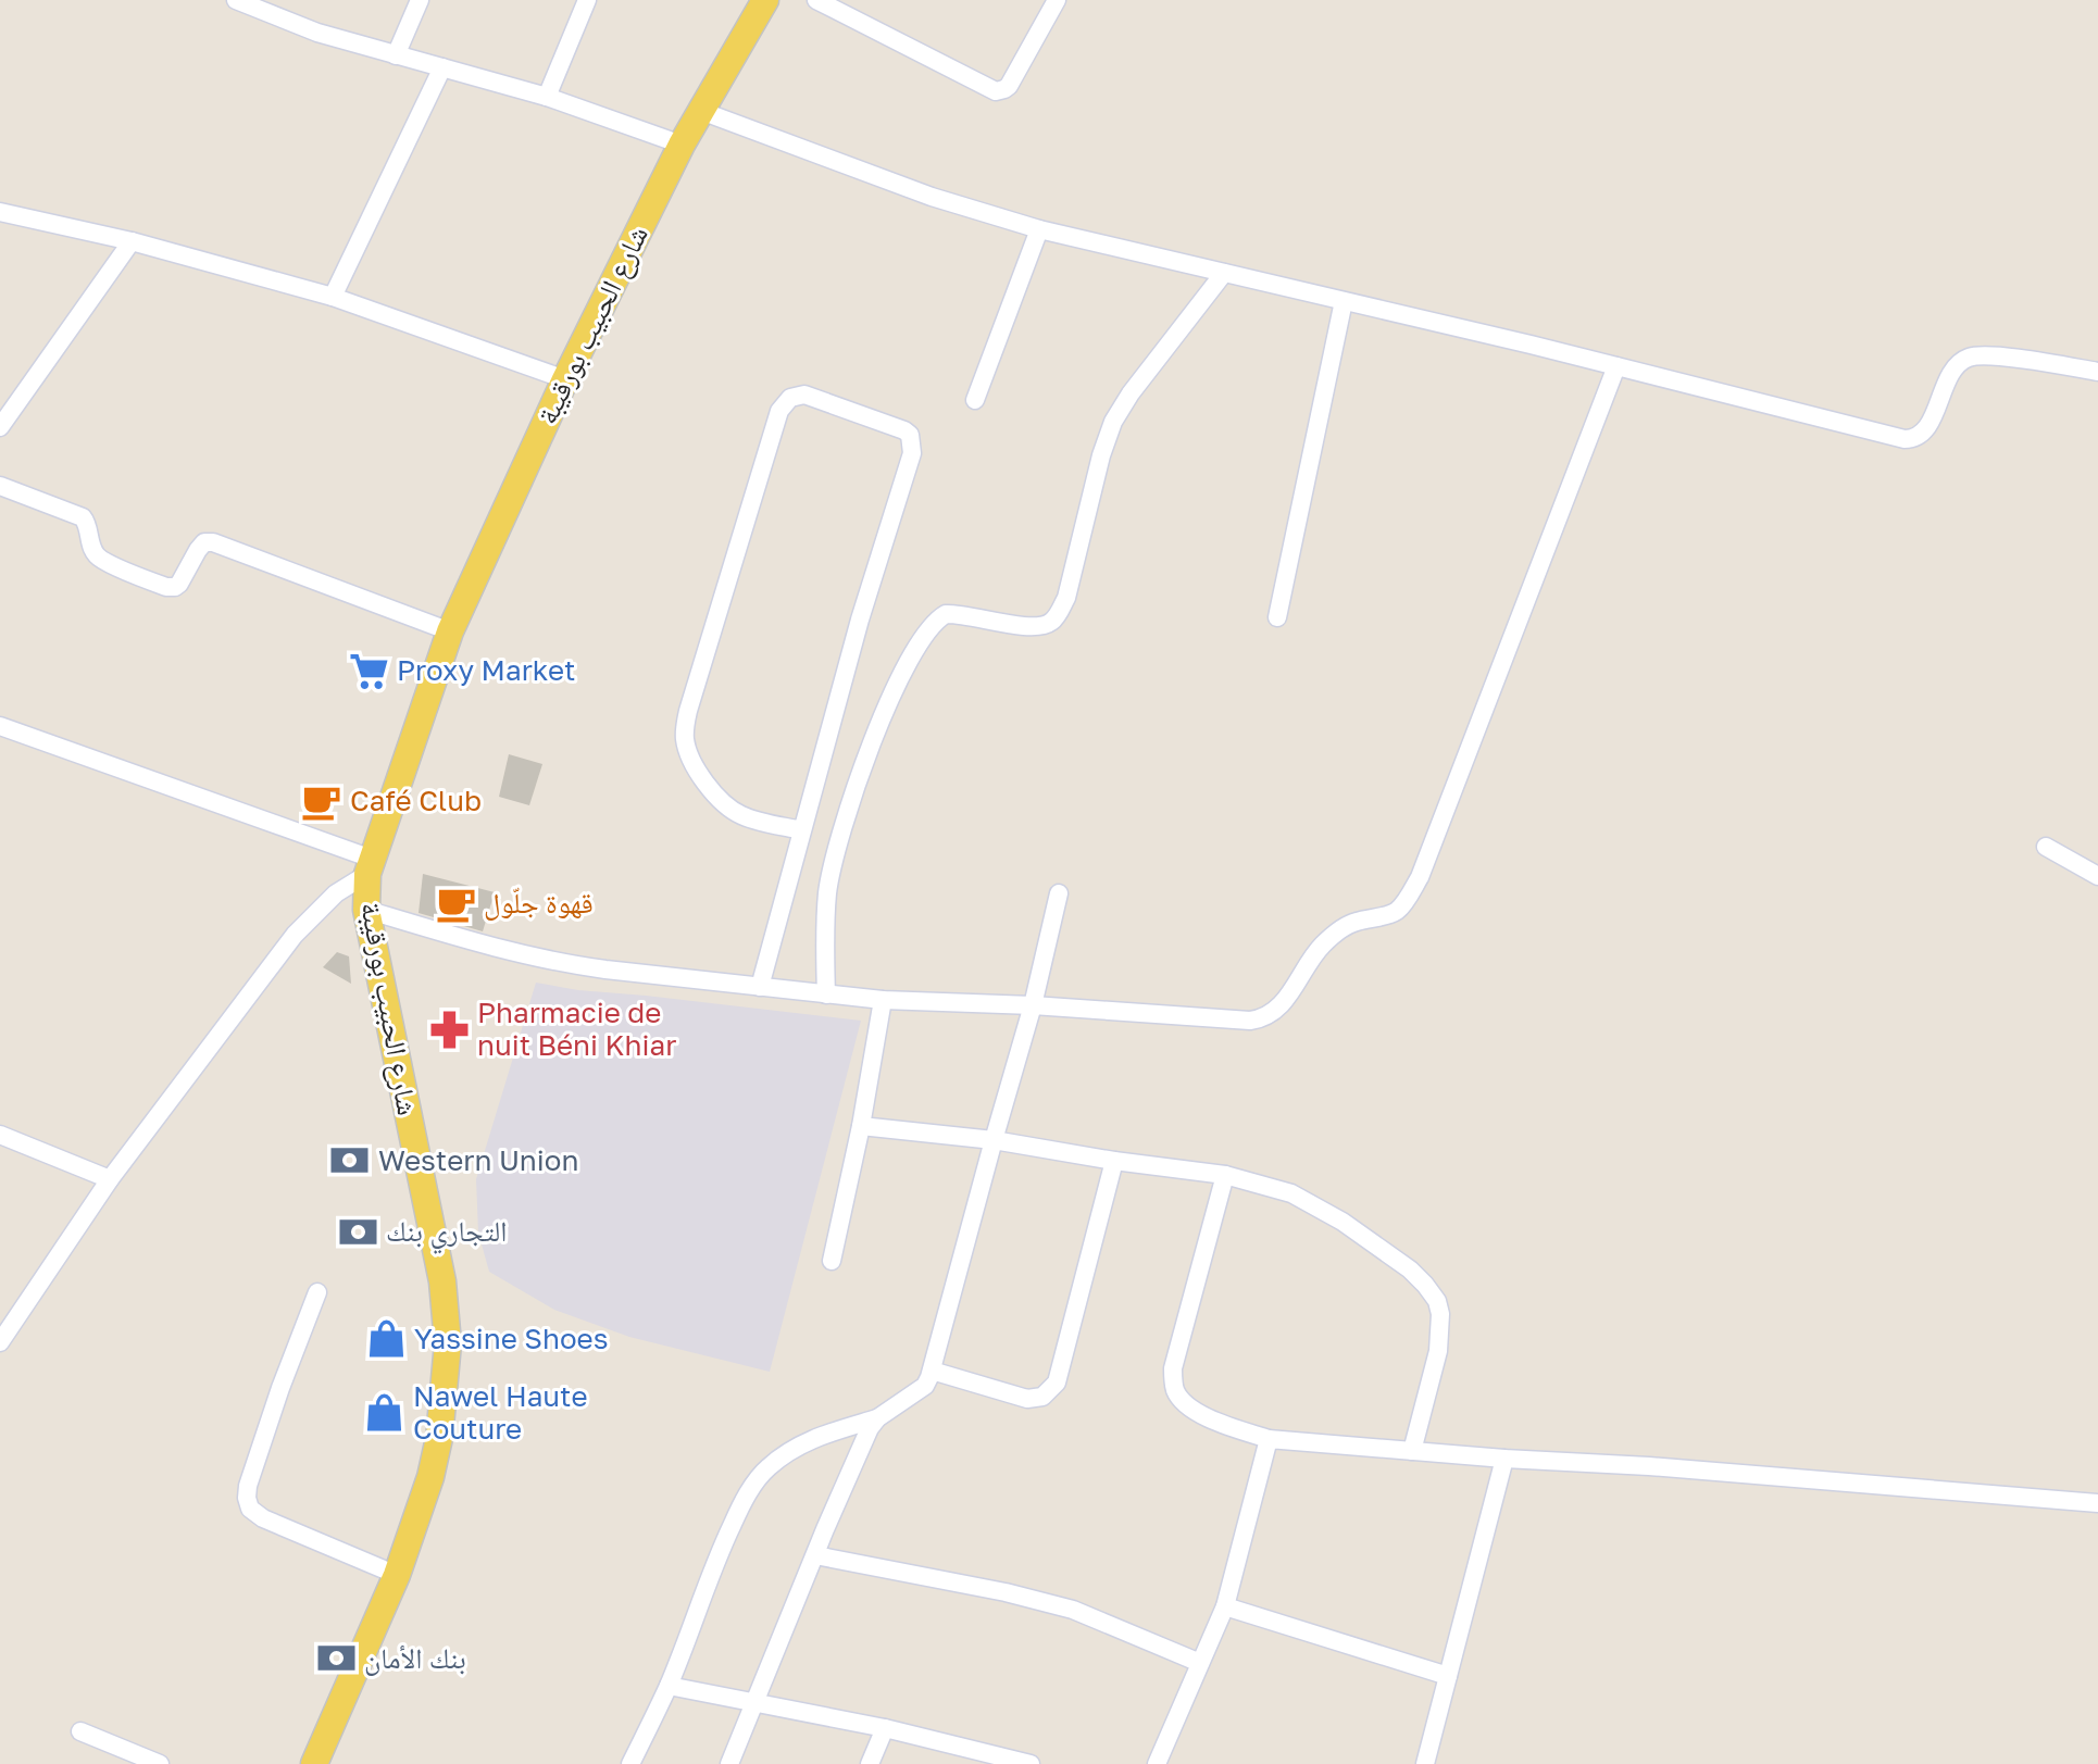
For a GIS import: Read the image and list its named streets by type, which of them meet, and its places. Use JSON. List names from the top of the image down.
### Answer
{
  "streets": {
    "main road": ["شارع الحبيب بورقيبة"]
  },
  "places": {
    "supermarket": ["Proxy Market"],
    "cafe": ["Café Club", "قهوة جلّول"],
    "pharmacy": ["Pharmacie de nuit Béni Khiar"],
    "bank": ["Western Union", "التجاري بنك", "بنك الأمان"],
    "shop": ["Yassine Shoes", "Nawel Haute Couture"]
  }
}
